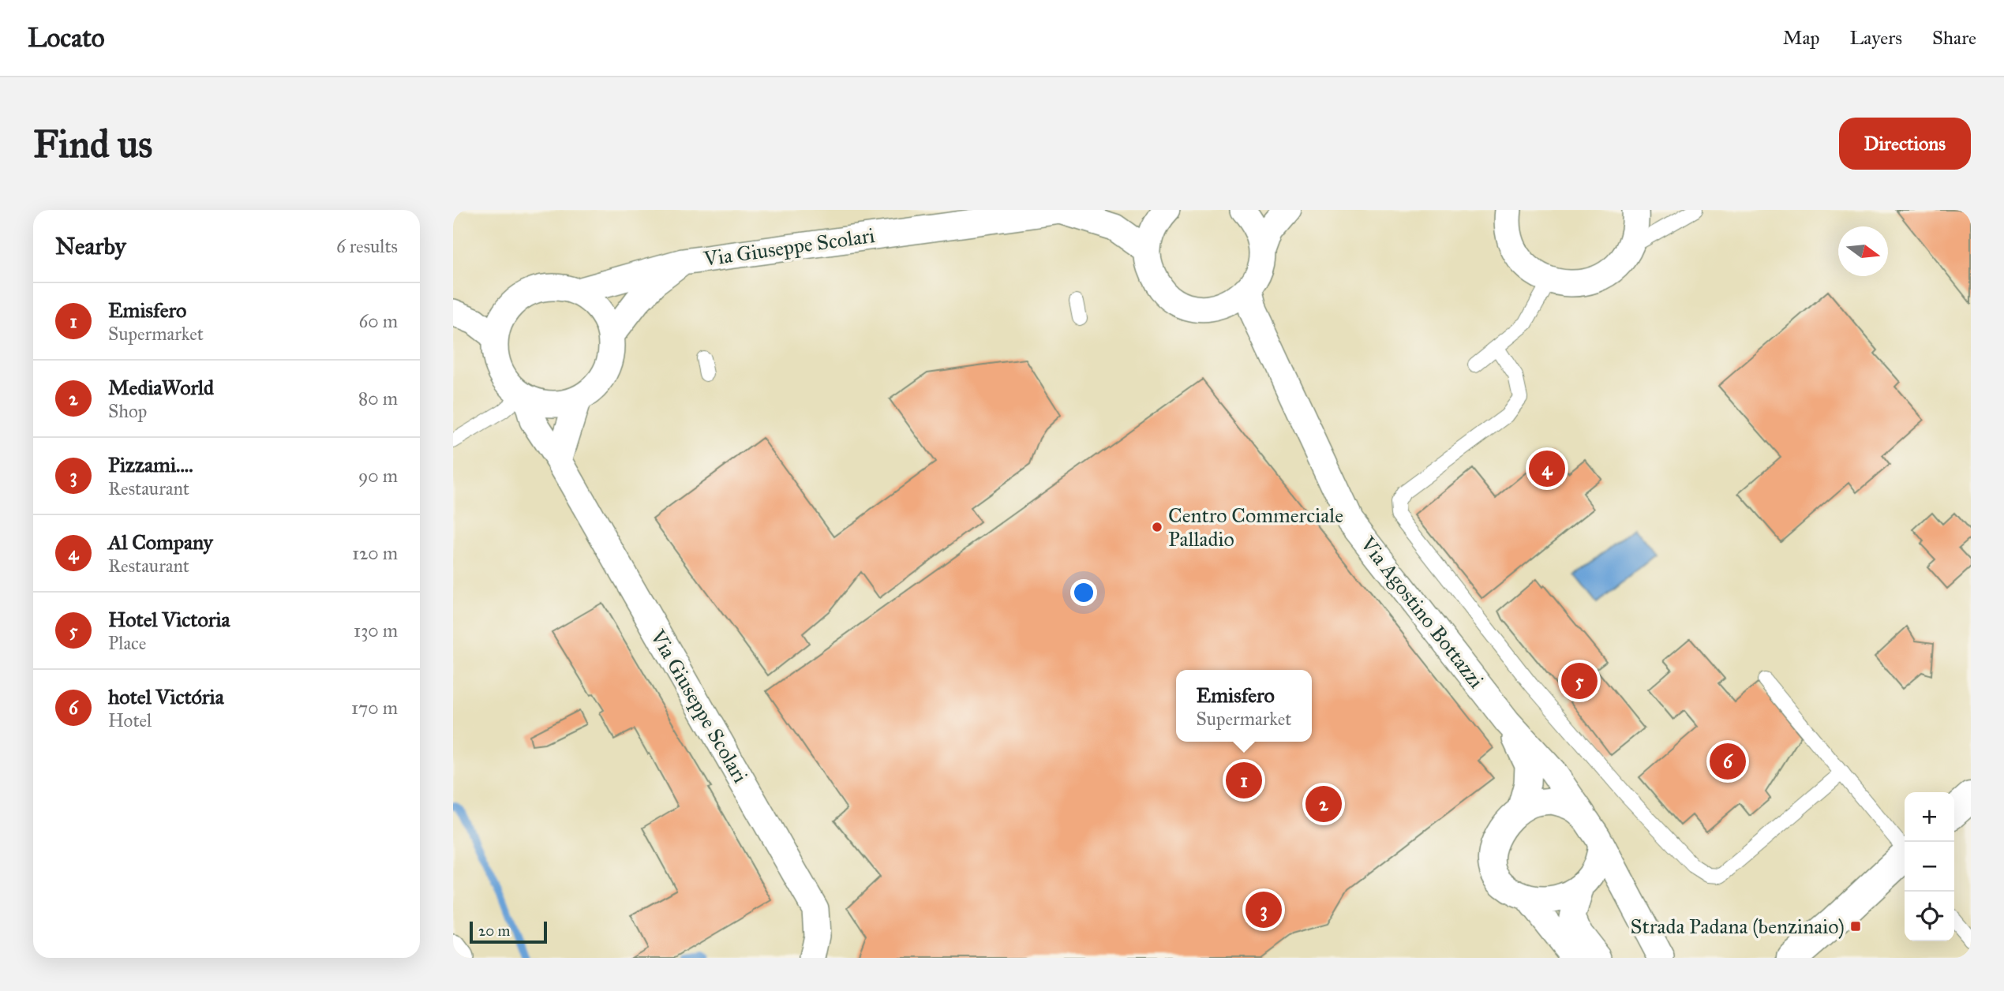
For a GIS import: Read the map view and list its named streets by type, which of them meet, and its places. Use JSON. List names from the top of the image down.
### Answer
{
  "streets": {
    "street": ["Via Giuseppe Scolari", "Via Agostino Bottazzi"]
  },
  "places": {
    "other": ["Centro Commerciale Palladio"],
    "transit": ["Strada Padana (benzinaio)"]
  },
  "scale_bar": "20 m",
  "north": "right",
  "page": {
    "header": "Locato",
    "nav": ["Map", "Layers", "Share"],
    "buttons": "Directions",
    "title": "Find us",
    "heading": ["Nearby", "6 results"],
    "list": [
      {
        "mark": "1",
        "name": "Emisfero",
        "note": "Supermarket",
        "value": "60 m"
      },
      {
        "mark": "2",
        "name": "MediaWorld",
        "note": "Shop",
        "value": "80 m"
      },
      {
        "mark": "3",
        "name": "Pizzami....",
        "note": "Restaurant",
        "value": "90 m"
      },
      {
        "mark": "4",
        "name": "Al Company",
        "note": "Restaurant",
        "value": "120 m"
      },
      {
        "mark": "5",
        "name": "Hotel Victoria",
        "note": "Place",
        "value": "130 m"
      },
      {
        "mark": "6",
        "name": "hotel Victória",
        "note": "Hotel",
        "value": "170 m"
      }
    ],
    "pins": [
      "4",
      "5",
      "6",
      "1",
      "2",
      "3"
    ],
    "popup": ["Emisfero", "Supermarket"],
    "map_buttons": ["+", "−"],
    "scale": "20 m"
  }
}
